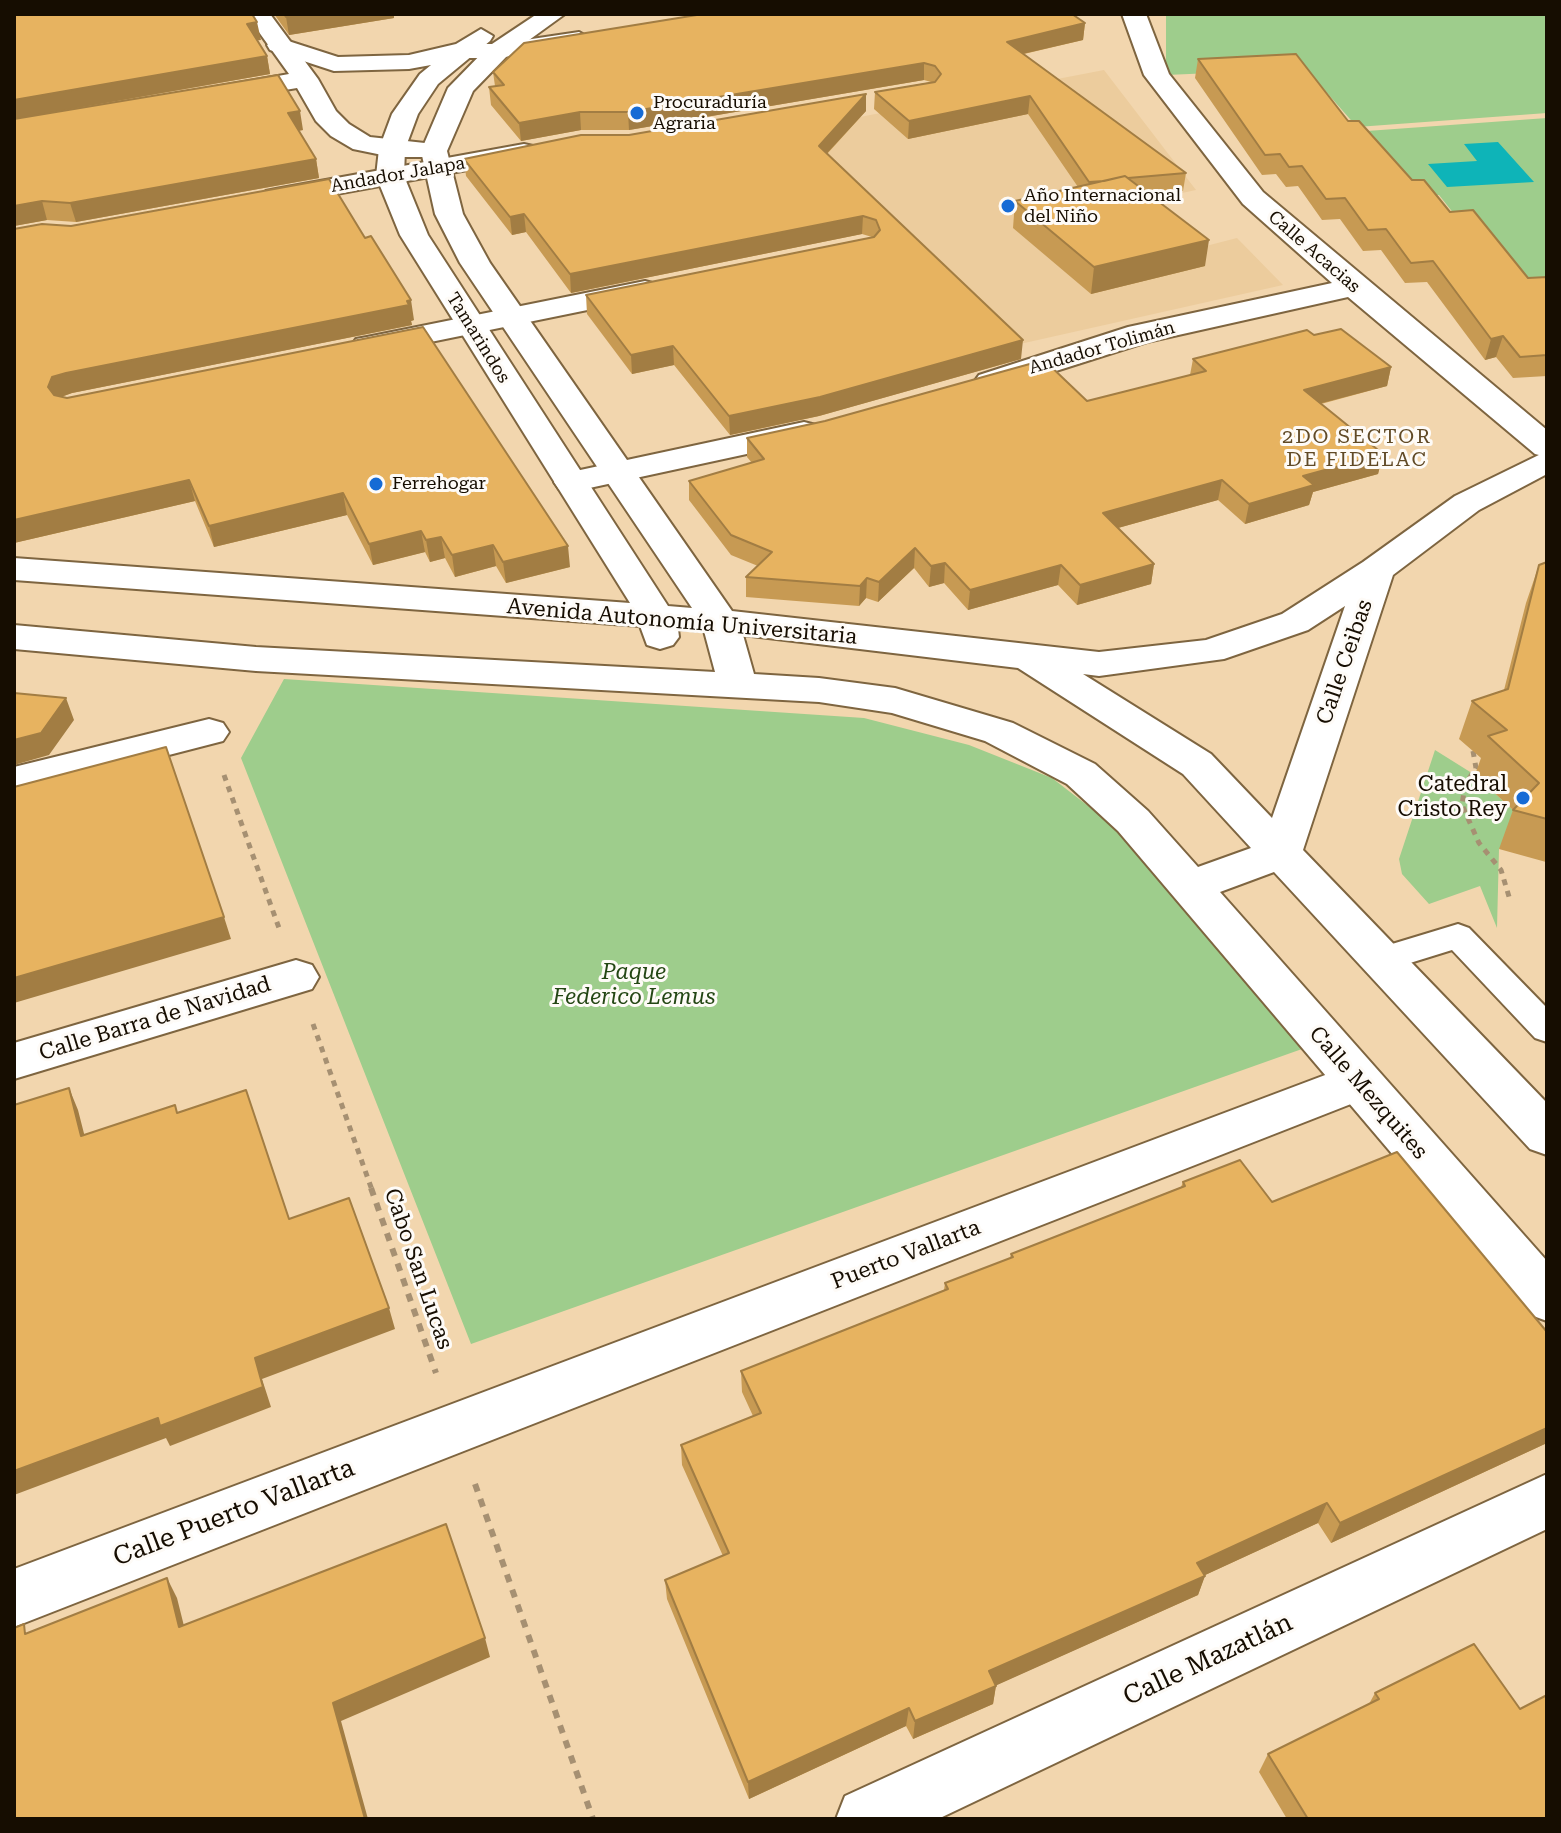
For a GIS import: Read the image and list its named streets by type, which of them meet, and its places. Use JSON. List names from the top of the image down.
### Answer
{
  "streets": {
    "street": [
      "Andador Jalapa",
      "Calle Acacias",
      "Tamarindos",
      "Andador Tolimán",
      "Avenida Autonomía Universitaria",
      "Calle Ceibas",
      "Calle Barra de Navidad",
      "Calle Mezquites",
      "Puerto Vallarta",
      "Calle Puerto Vallarta",
      "Calle Mazatlán"
    ],
    "path": ["Cabo San Lucas"]
  },
  "crossings": [
    ["Andador Jalapa", "Tamarindos"],
    ["Calle Acacias", "Andador Tolimán"],
    ["Tamarindos", "Avenida Autonomía Universitaria"],
    ["Avenida Autonomía Universitaria", "Calle Ceibas"],
    ["Calle Barra de Navidad", "Cabo San Lucas"],
    ["Calle Mezquites", "Puerto Vallarta"],
    ["Puerto Vallarta", "Cabo San Lucas"],
    ["Puerto Vallarta", "Calle Puerto Vallarta"],
    ["Cabo San Lucas", "Calle Puerto Vallarta"]
  ],
  "districts": ["2DO SECTOR DE FIDELAC"],
  "parks": ["Paque Federico Lemus"],
  "places": [
    "Procuraduría Agraria",
    "Año Internacional del Niño",
    "Ferrehogar",
    "Catedral Cristo Rey"
  ]
}
